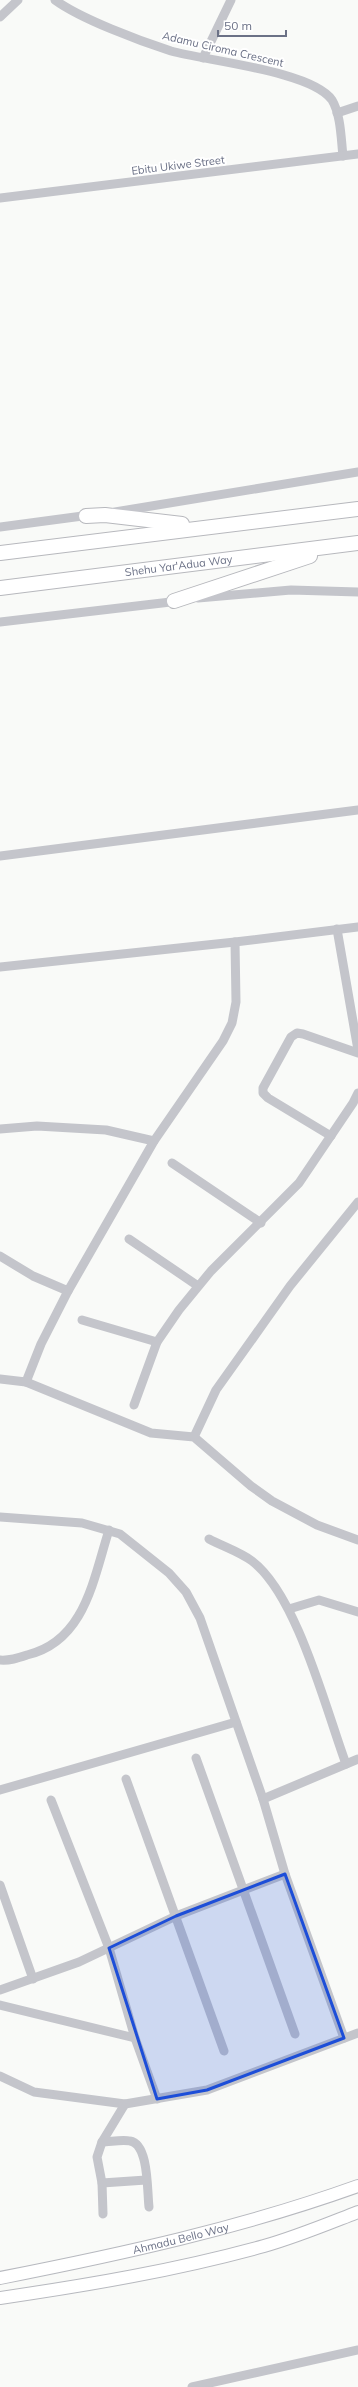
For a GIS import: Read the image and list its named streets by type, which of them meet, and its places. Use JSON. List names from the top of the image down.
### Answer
{
  "streets": {
    "highway": ["Shehu Yar'Adua Way"],
    "main road": ["Ahmadu Bello Way"],
    "street": ["Adamu Ciroma Crescent", "Ebitu Ukiwe Street"]
  },
  "crossings": [
    ["Adamu Ciroma Crescent", "Ebitu Ukiwe Street"]
  ],
  "scale_bar": "50 m"
}
